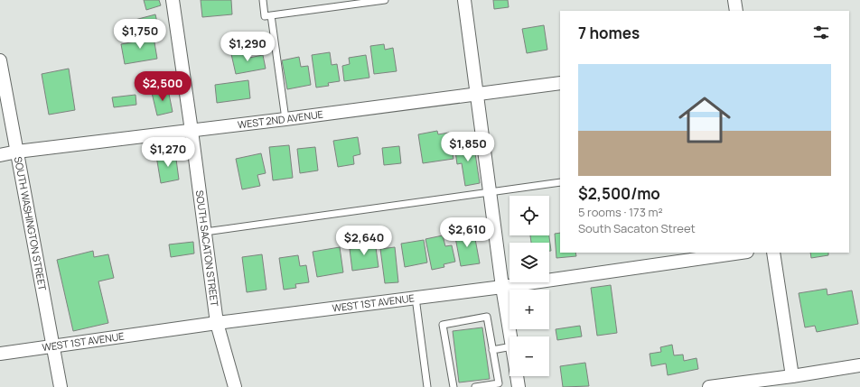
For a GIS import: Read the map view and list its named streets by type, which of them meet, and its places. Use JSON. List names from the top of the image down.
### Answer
{
  "streets": {
    "street": [
      "WEST 2ND AVENUE",
      "SOUTH WASHINGTON STREET",
      "SOUTH SACATON STREET",
      "WEST 1ST AVENUE"
    ]
  },
  "crossings": [
    ["WEST 2ND AVENUE", "SOUTH WASHINGTON STREET"],
    ["WEST 2ND AVENUE", "SOUTH SACATON STREET"],
    ["SOUTH WASHINGTON STREET", "WEST 1ST AVENUE"],
    ["SOUTH SACATON STREET", "WEST 1ST AVENUE"]
  ],
  "page": {
    "heading": "7 homes",
    "price": [
      "$1,750",
      "$1,290",
      "$2,500",
      "$1,850",
      "$1,270",
      "$2,610",
      "$2,640"
    ],
    "list": [
      {
        "name": "$2,500/mo",
        "note": "5 rooms · 173 m² · South Sacaton Street"
      }
    ],
    "map_buttons": ["+", "−"]
  }
}
